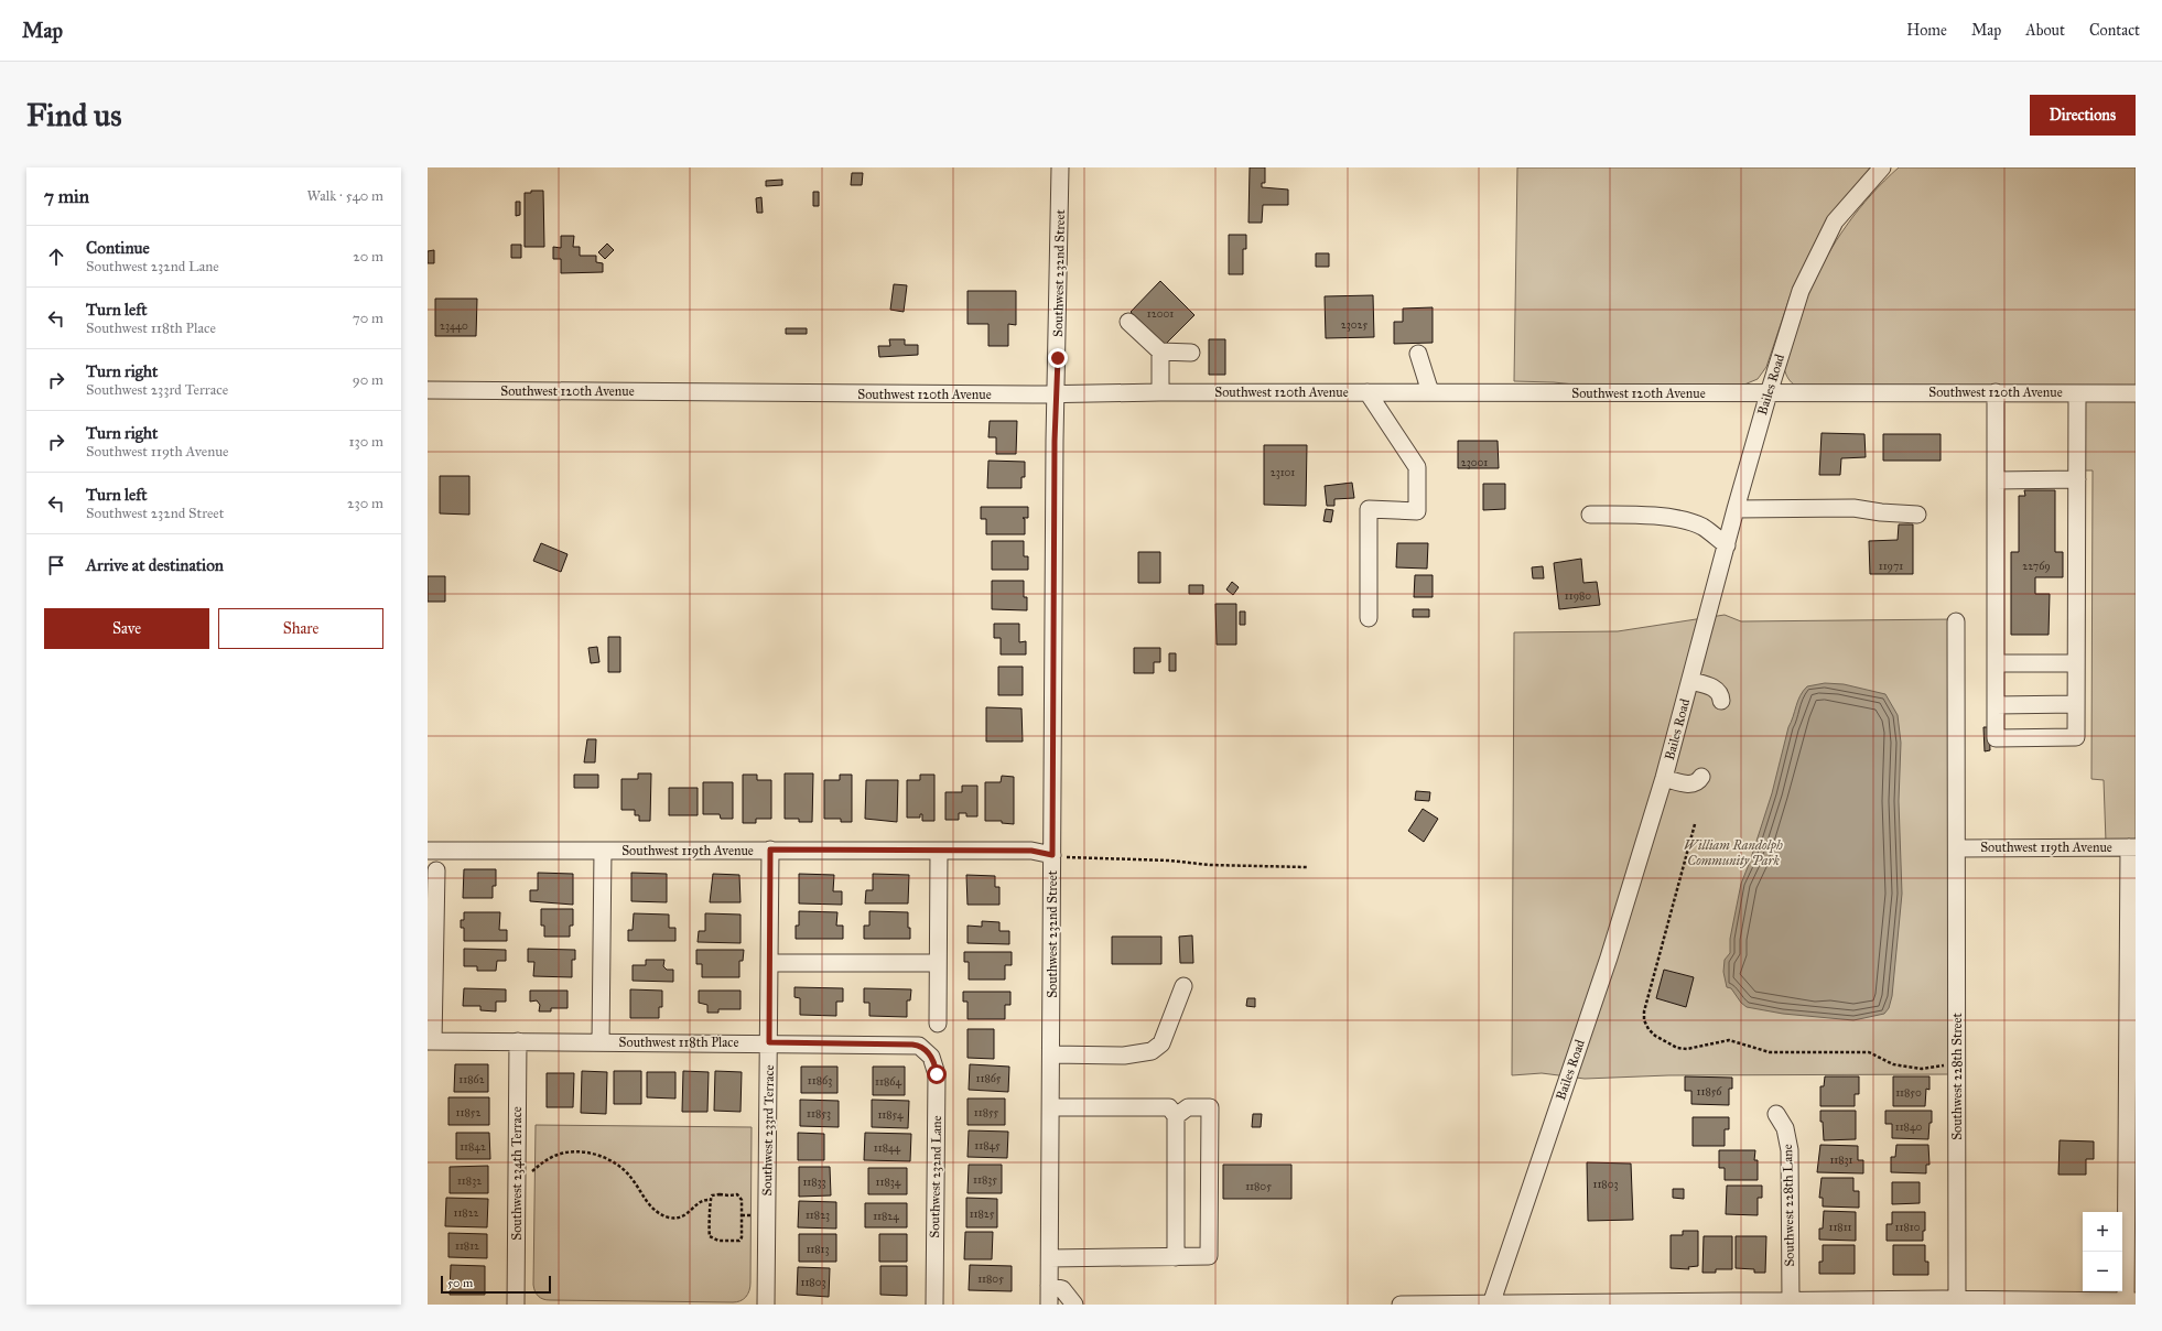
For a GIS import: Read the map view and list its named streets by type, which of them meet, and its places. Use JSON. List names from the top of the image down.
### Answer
{
  "streets": {
    "street": [
      "Southwest 232nd Street",
      "Bailes Road",
      "Southwest 120th Avenue",
      "Southwest 119th Avenue",
      "Southwest 118th Place",
      "Southwest 228th Street",
      "Southwest 233rd Terrace",
      "Southwest 234th Terrace",
      "Southwest 232nd Lane",
      "Southwest 228th Lane"
    ]
  },
  "crossings": [
    ["Southwest 232nd Street", "Southwest 120th Avenue"],
    ["Southwest 232nd Street", "Southwest 119th Avenue"],
    ["Bailes Road", "Southwest 120th Avenue"],
    ["Southwest 119th Avenue", "Southwest 228th Street"],
    ["Southwest 119th Avenue", "Southwest 233rd Terrace"],
    ["Southwest 118th Place", "Southwest 233rd Terrace"],
    ["Southwest 118th Place", "Southwest 234th Terrace"],
    ["Southwest 118th Place", "Southwest 232nd Lane"]
  ],
  "parks": ["William Randolph Community Park"],
  "house_numbers": [
    "12001",
    "23025",
    "23440",
    "23001",
    "23101",
    "11971",
    "22769",
    "11980",
    "11865",
    "11862",
    "11863",
    "11864",
    "11856",
    "11850",
    "11852",
    "11855",
    "11853",
    "11854",
    "11840",
    "11845",
    "11842",
    "11844",
    "11831",
    "11835",
    "11832",
    "11833",
    "11834",
    "11803",
    "11805",
    "11822",
    "11825",
    "11823",
    "11824",
    "11811",
    "11810",
    "11812",
    "11813",
    "11805",
    "11803"
  ],
  "scale_bar": "50 m",
  "page": {
    "header": "Map",
    "nav": [
      "Home",
      "Map",
      "About",
      "Contact"
    ],
    "buttons": [
      "Directions",
      ["Save", "Share"]
    ],
    "title": "Find us",
    "heading": ["7 min", "Walk · 540 m"],
    "list": [
      ["Continue", "Southwest 232nd Lane", "20 m"],
      ["Turn left", "Southwest 118th Place", "70 m"],
      ["Turn right", "Southwest 233rd Terrace", "90 m"],
      ["Turn right", "Southwest 119th Avenue", "130 m"],
      ["Turn left", "Southwest 232nd Street", "230 m"],
      "Arrive at destination"
    ],
    "map_buttons": ["+", "−"],
    "scale": "50 m"
  }
}
